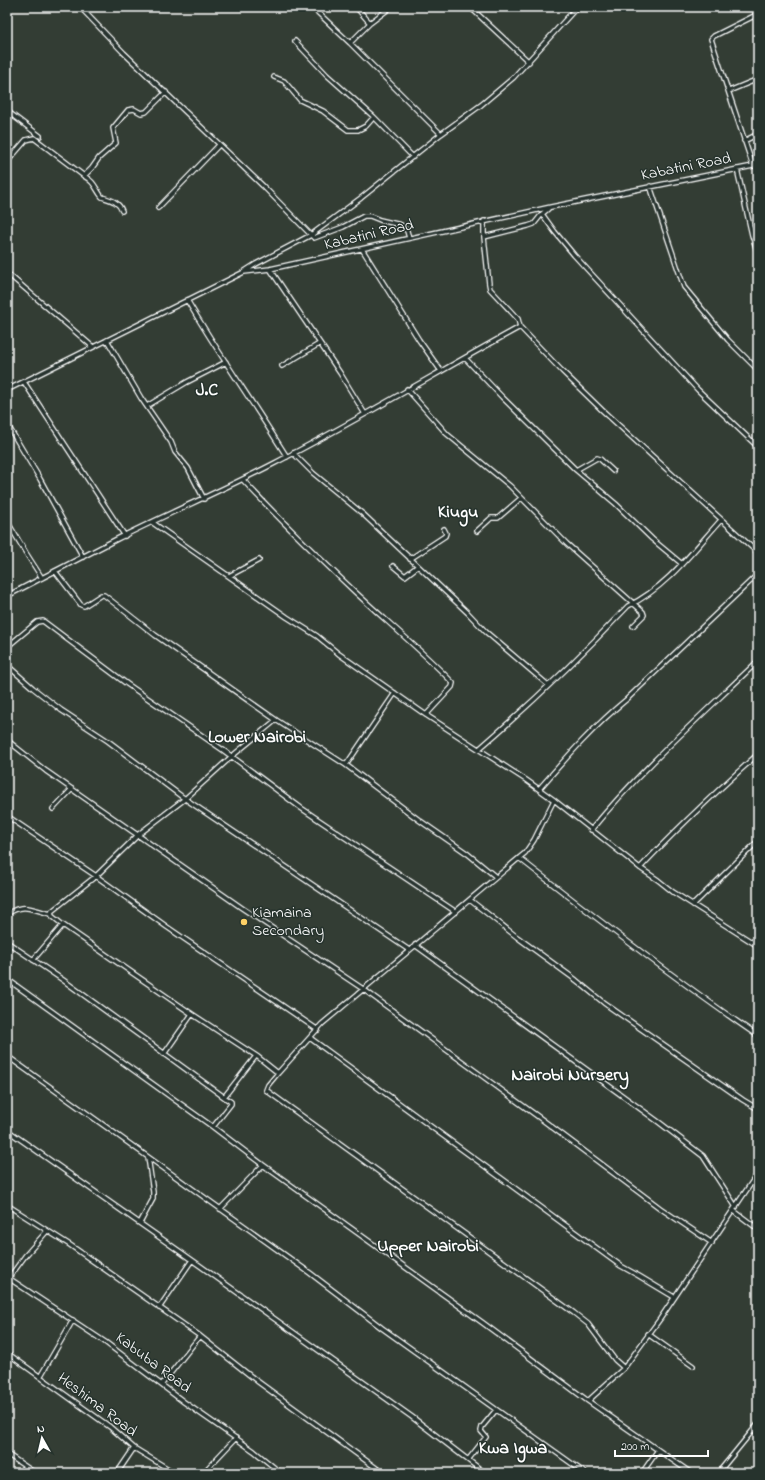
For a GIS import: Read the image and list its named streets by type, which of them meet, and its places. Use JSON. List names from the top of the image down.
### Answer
{
  "streets": {
    "street": ["Kabatini Road", "Kabuba Road", "Heshima Road"]
  },
  "districts": [
    "J.C",
    "Kiugu",
    "Lower Nairobi",
    "Nairobi Nursery",
    "Upper Nairobi",
    "Kwa Igwa"
  ],
  "places": ["Kiamaina Secondary"],
  "scale_bar": "200 m",
  "north": "top"
}
